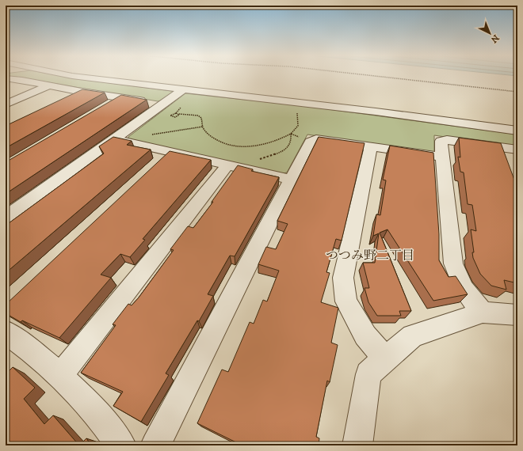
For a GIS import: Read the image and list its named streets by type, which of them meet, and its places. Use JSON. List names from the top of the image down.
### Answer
{
  "districts": ["つつみ野二丁目"],
  "north": "bottom right"
}
